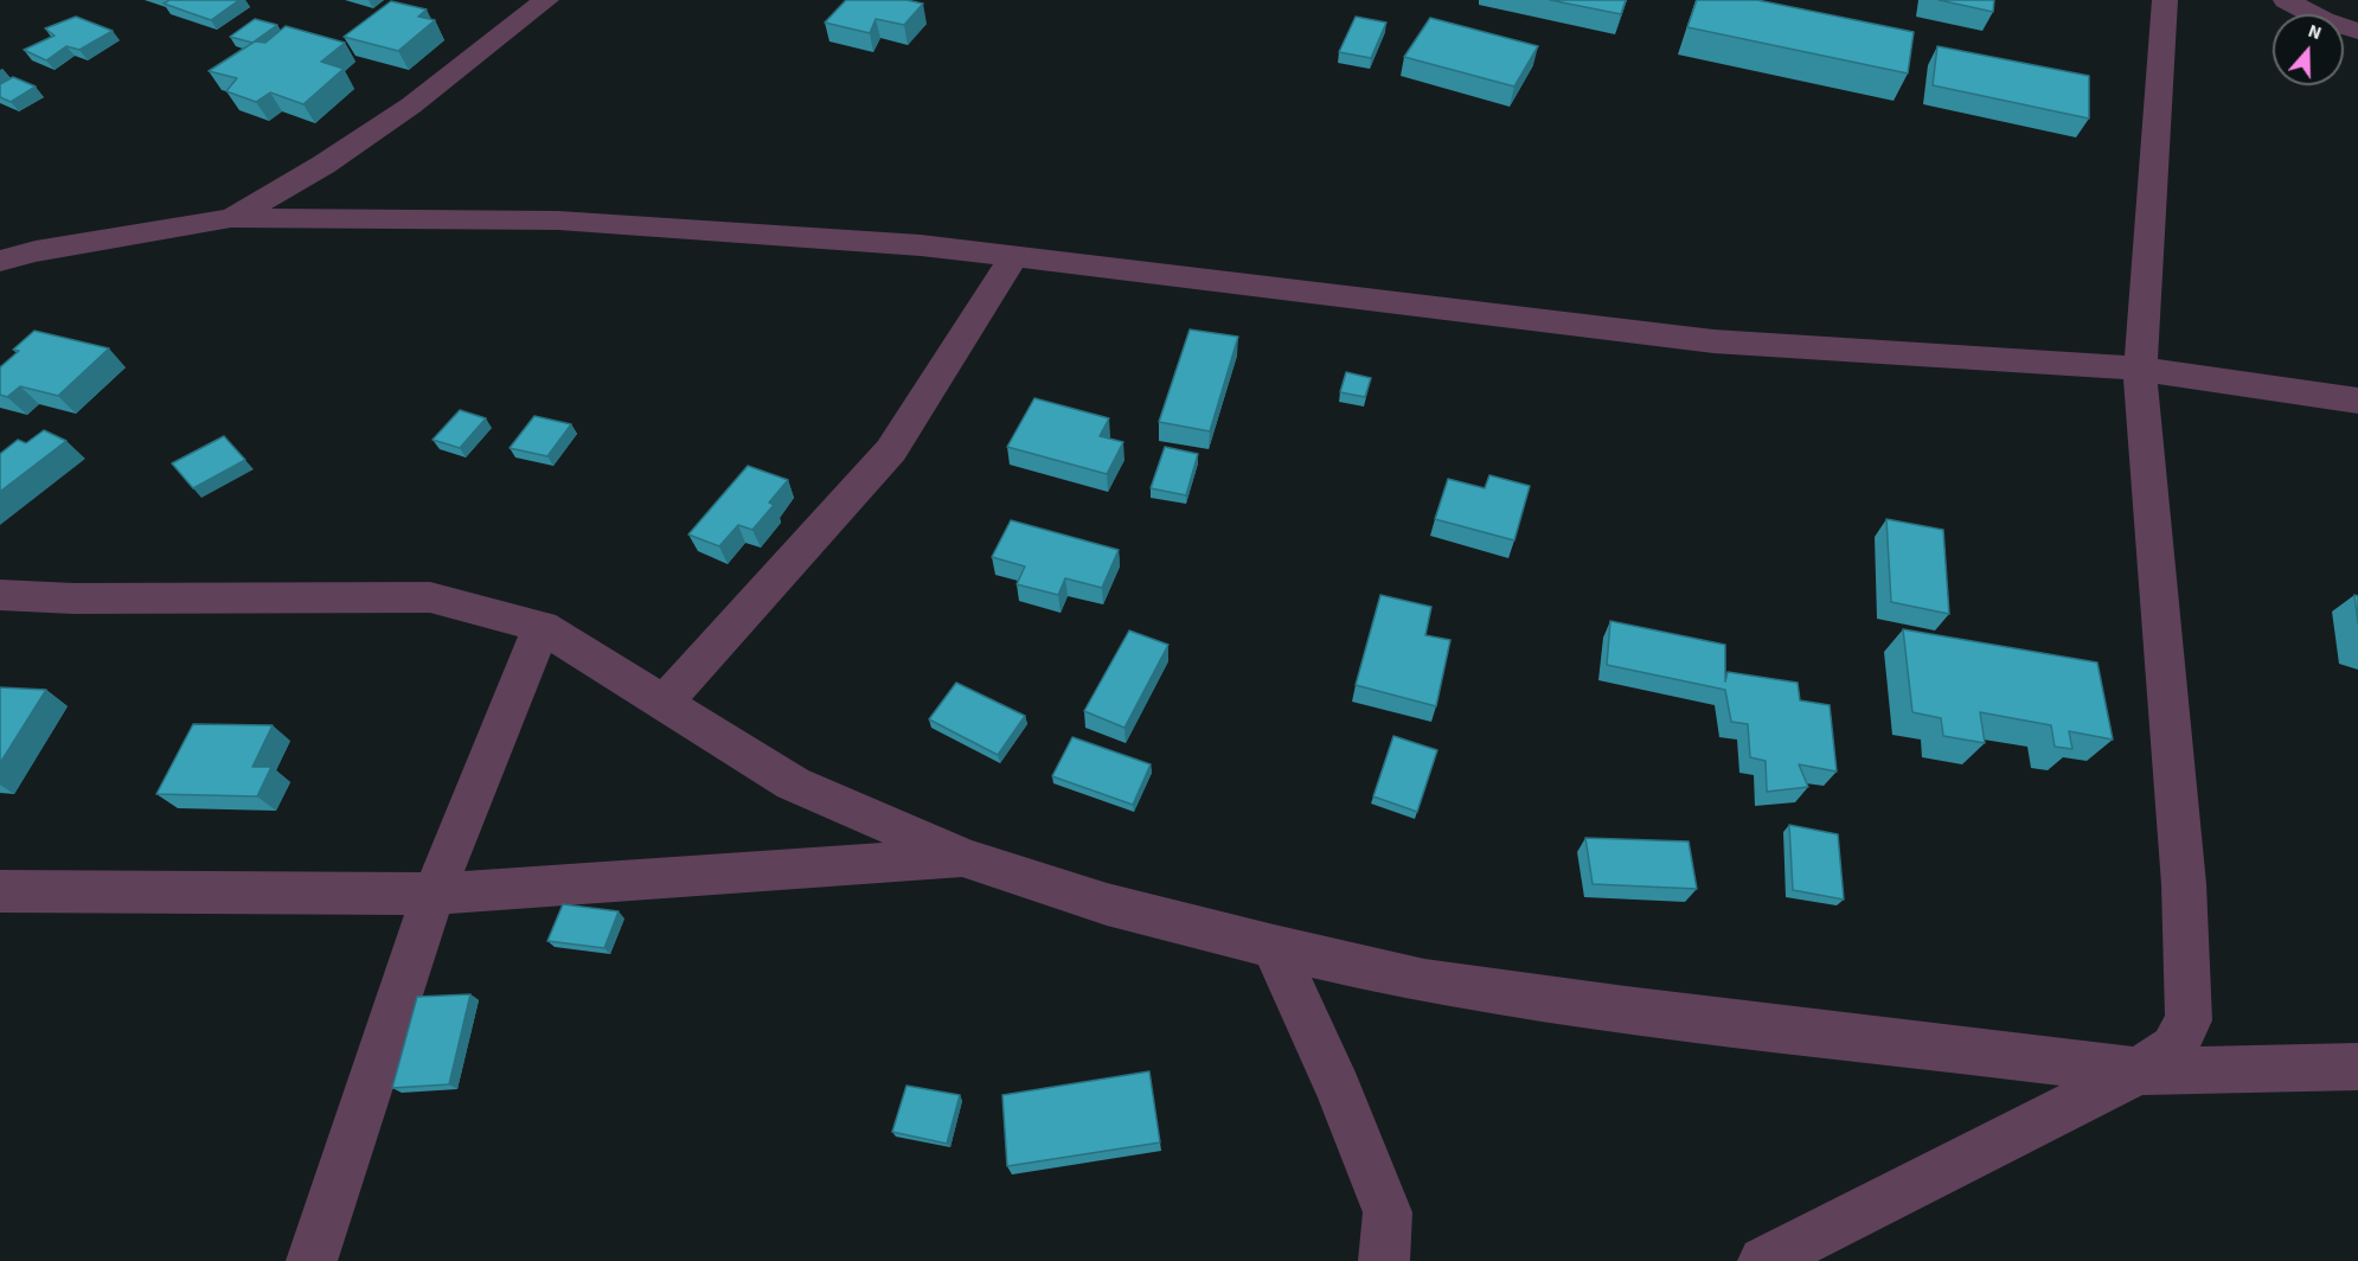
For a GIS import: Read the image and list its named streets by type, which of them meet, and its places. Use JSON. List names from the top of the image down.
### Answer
{
  "north": "top"
}
